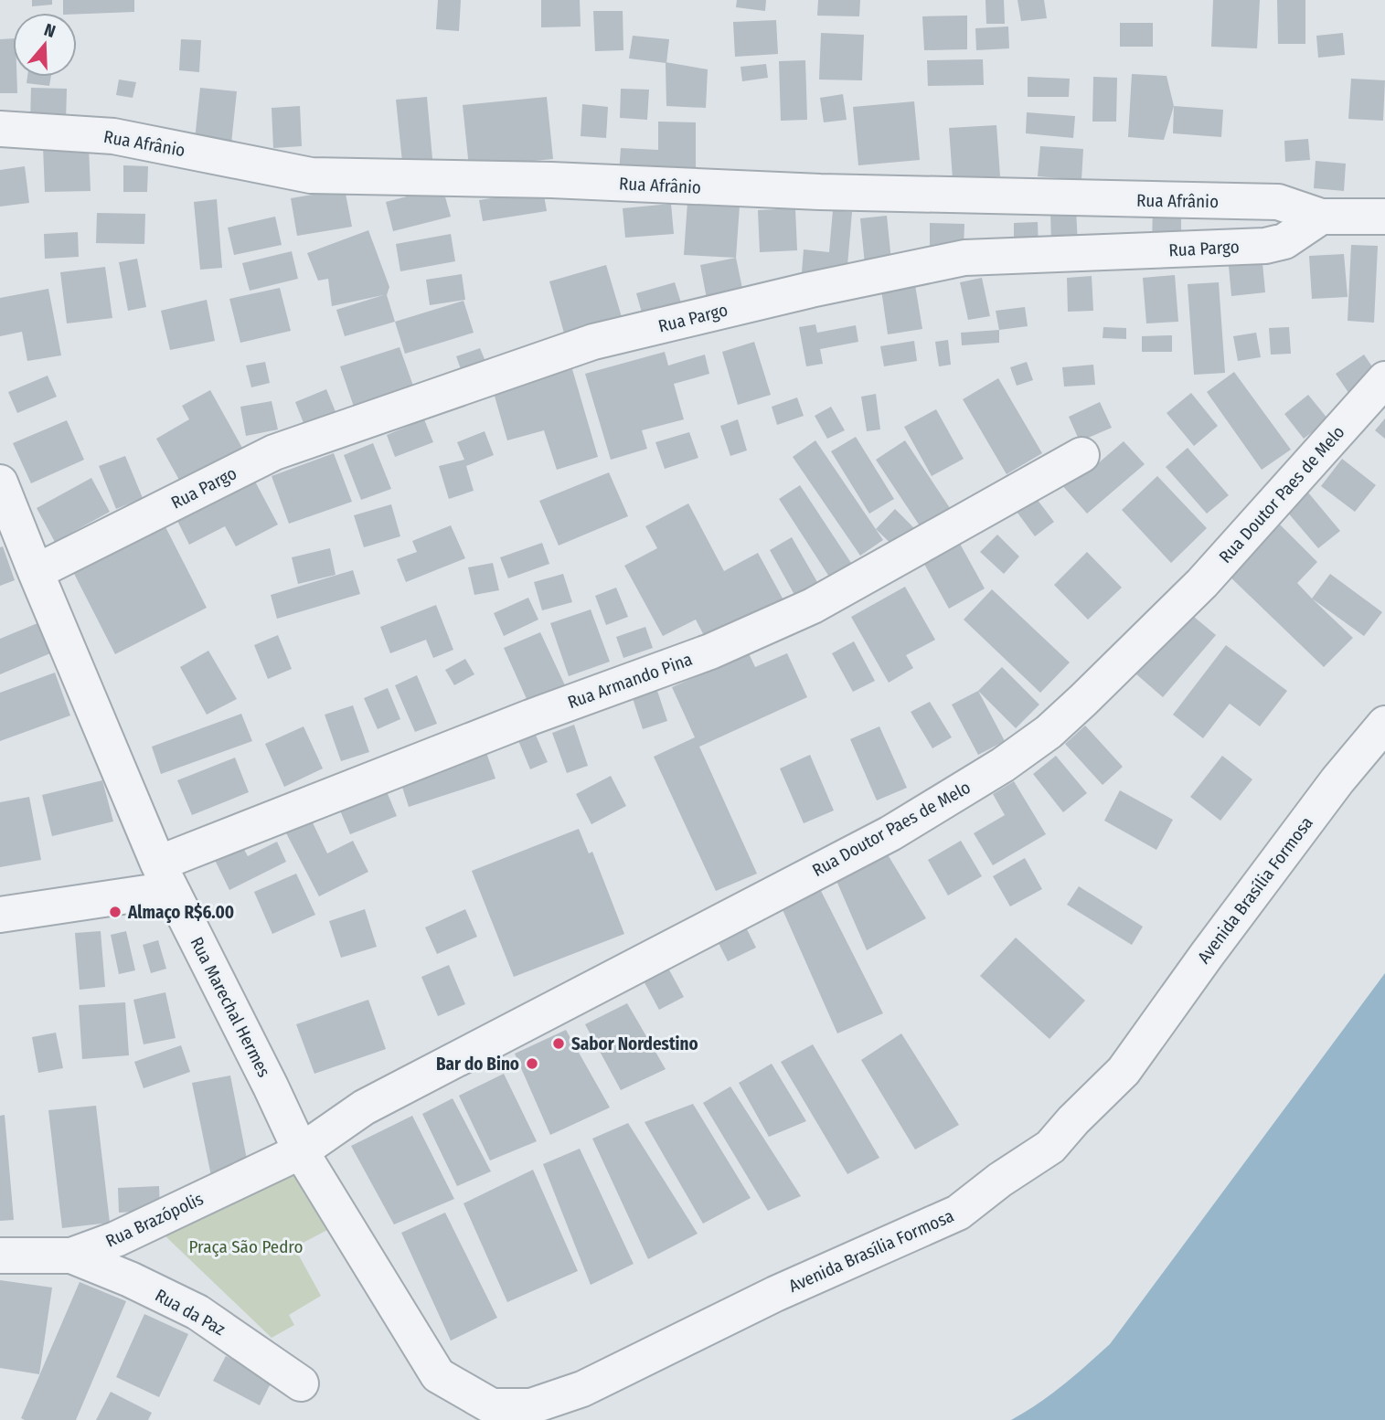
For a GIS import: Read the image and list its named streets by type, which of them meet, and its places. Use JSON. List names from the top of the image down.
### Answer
{
  "streets": {
    "street": [
      "Rua Afrânio",
      "Rua Pargo",
      "Rua Doutor Paes de Melo",
      "Rua Armando Pina",
      "Avenida Brasília Formosa",
      "Rua Marechal Hermes",
      "Rua Brazópolis",
      "Rua da Paz"
    ]
  },
  "crossings": [
    ["Rua Afrânio", "Rua Pargo"],
    ["Rua Pargo", "Rua Marechal Hermes"],
    ["Rua Doutor Paes de Melo", "Rua Marechal Hermes"],
    ["Rua Doutor Paes de Melo", "Rua Brazópolis"],
    ["Rua Armando Pina", "Rua Marechal Hermes"],
    ["Avenida Brasília Formosa", "Rua Marechal Hermes"],
    ["Rua Marechal Hermes", "Rua Brazópolis"],
    ["Rua Brazópolis", "Rua da Paz"]
  ],
  "parks": ["Praça São Pedro"],
  "places": ["Almaço R$6.00", "Sabor Nordestino", "Bar do Bino"],
  "north": "top"
}
